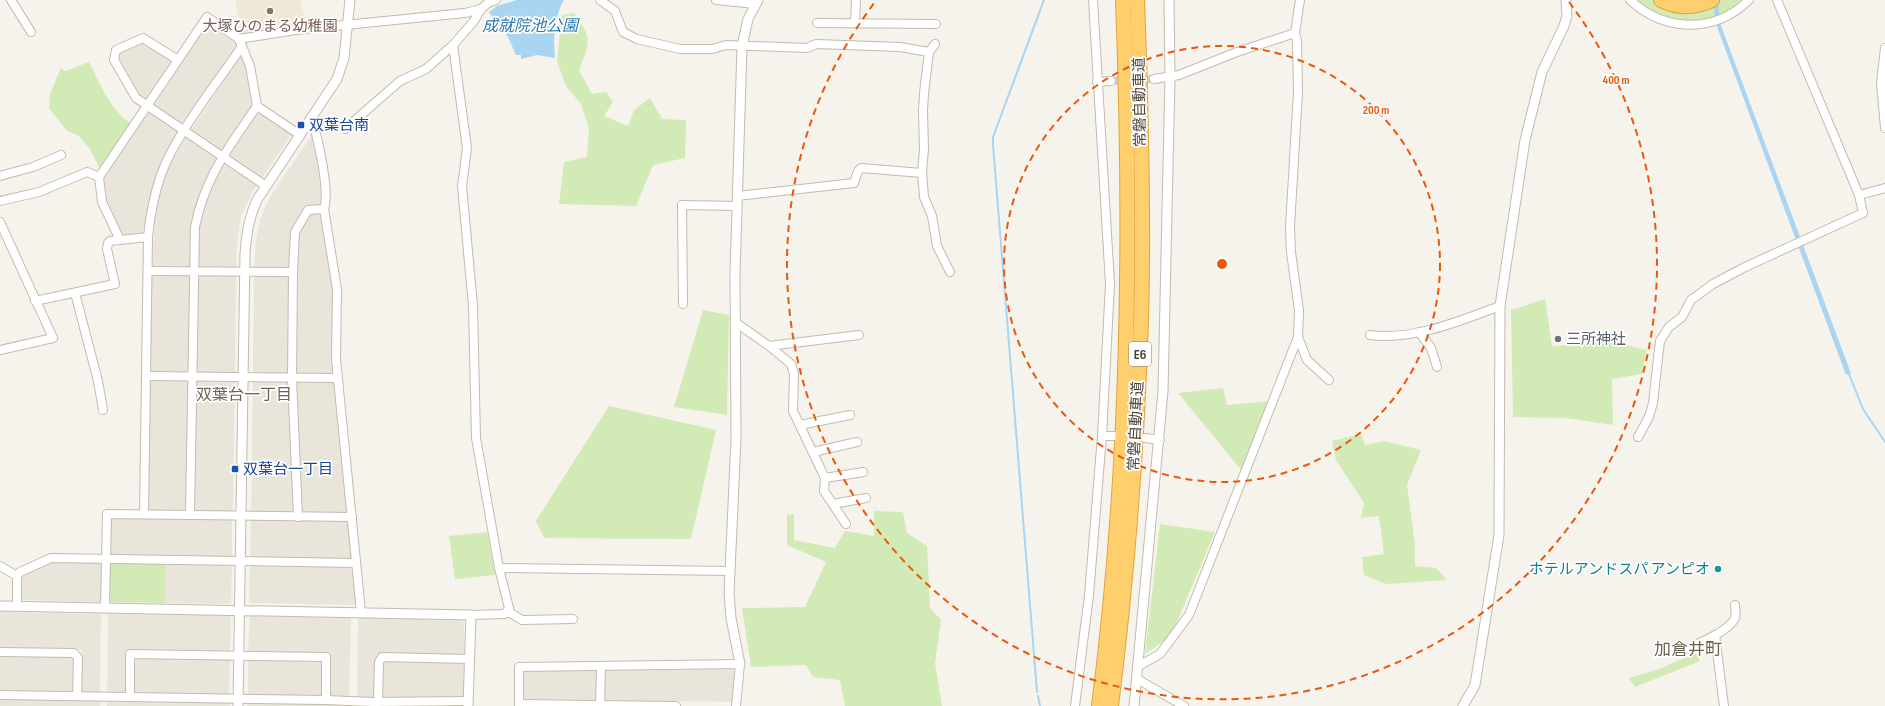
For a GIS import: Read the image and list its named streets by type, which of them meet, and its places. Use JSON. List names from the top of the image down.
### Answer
{
  "streets": {
    "highway": ["常磐自動車道", "E6"]
  },
  "districts": ["双葉台一丁目", "加倉井町"],
  "water": ["成就院池公園"],
  "places": {
    "other": ["大塚ひのまる幼稚園", "三所神社", "ホテルアンドスパ アンピオ"],
    "transit": ["双葉台南", "双葉台一丁目"]
  },
  "rings": ["400 m", "200 m"]
}
